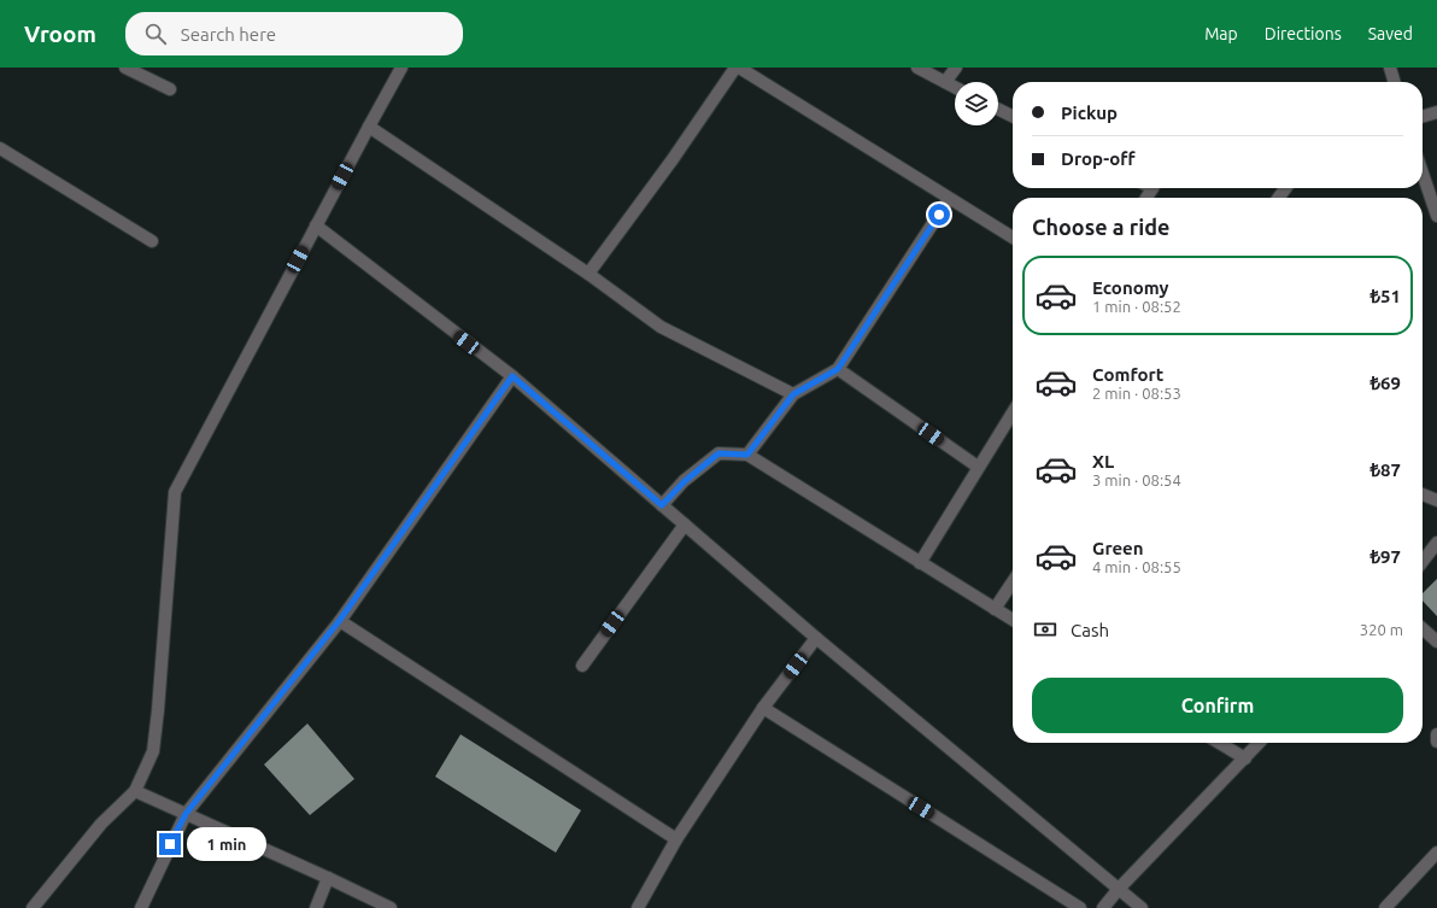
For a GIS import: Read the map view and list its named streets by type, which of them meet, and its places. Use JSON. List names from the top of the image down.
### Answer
{
  "page": {
    "header": "Vroom",
    "search": "Search here",
    "nav": ["Map", "Directions", "Saved"],
    "banner": ["Pickup", "Drop-off"],
    "heading": "Choose a ride",
    "list": [
      {
        "name": "Economy",
        "note": "1 min · 08:52",
        "value": "₺51"
      },
      {
        "name": "Comfort",
        "note": "2 min · 08:53",
        "value": "₺69"
      },
      {
        "name": "XL",
        "note": "3 min · 08:54",
        "value": "₺87"
      },
      {
        "name": "Green",
        "note": "4 min · 08:55",
        "value": "₺97"
      }
    ],
    "pay": ["Cash", "320 m"],
    "buttons": "Confirm",
    "bubble": "1 min"
  }
}
